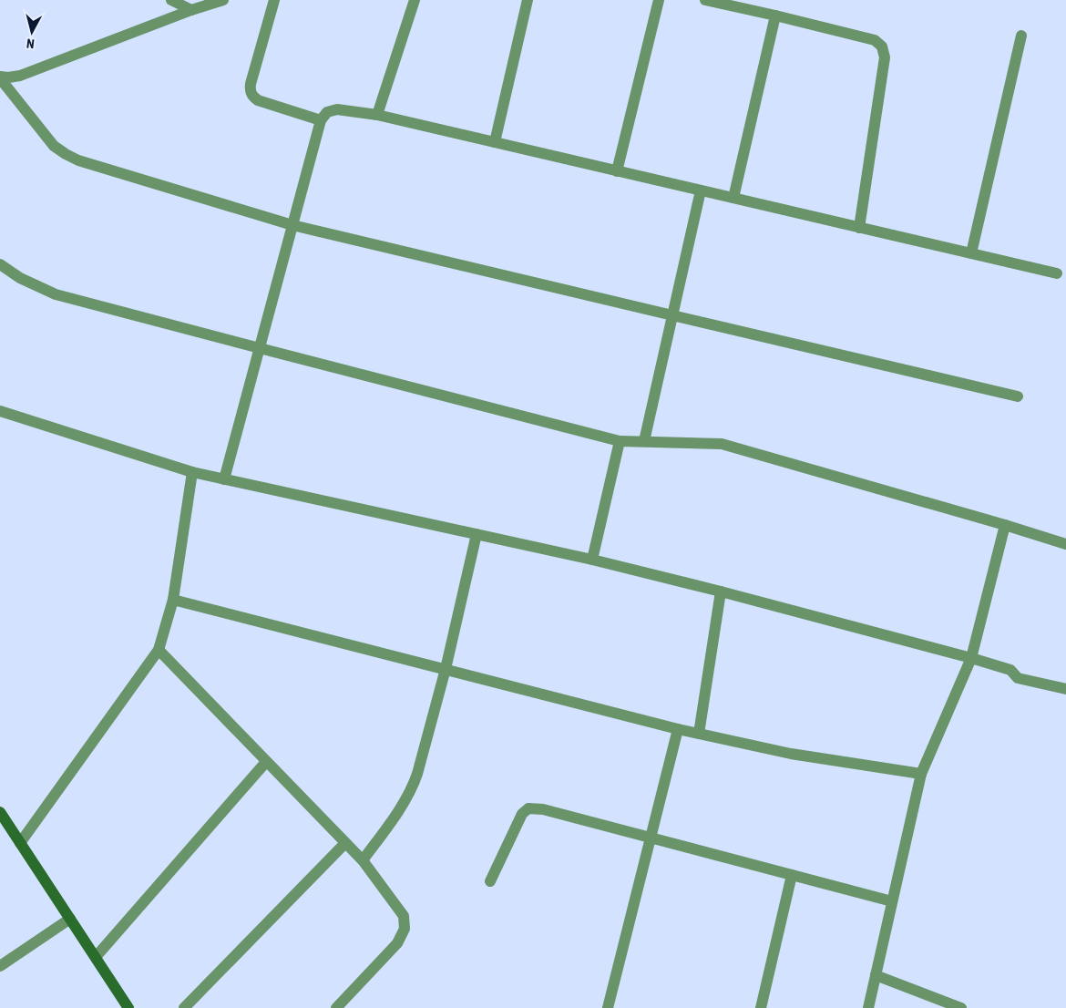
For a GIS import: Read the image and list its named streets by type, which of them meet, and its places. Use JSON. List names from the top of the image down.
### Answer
{
  "north": "bottom"
}
